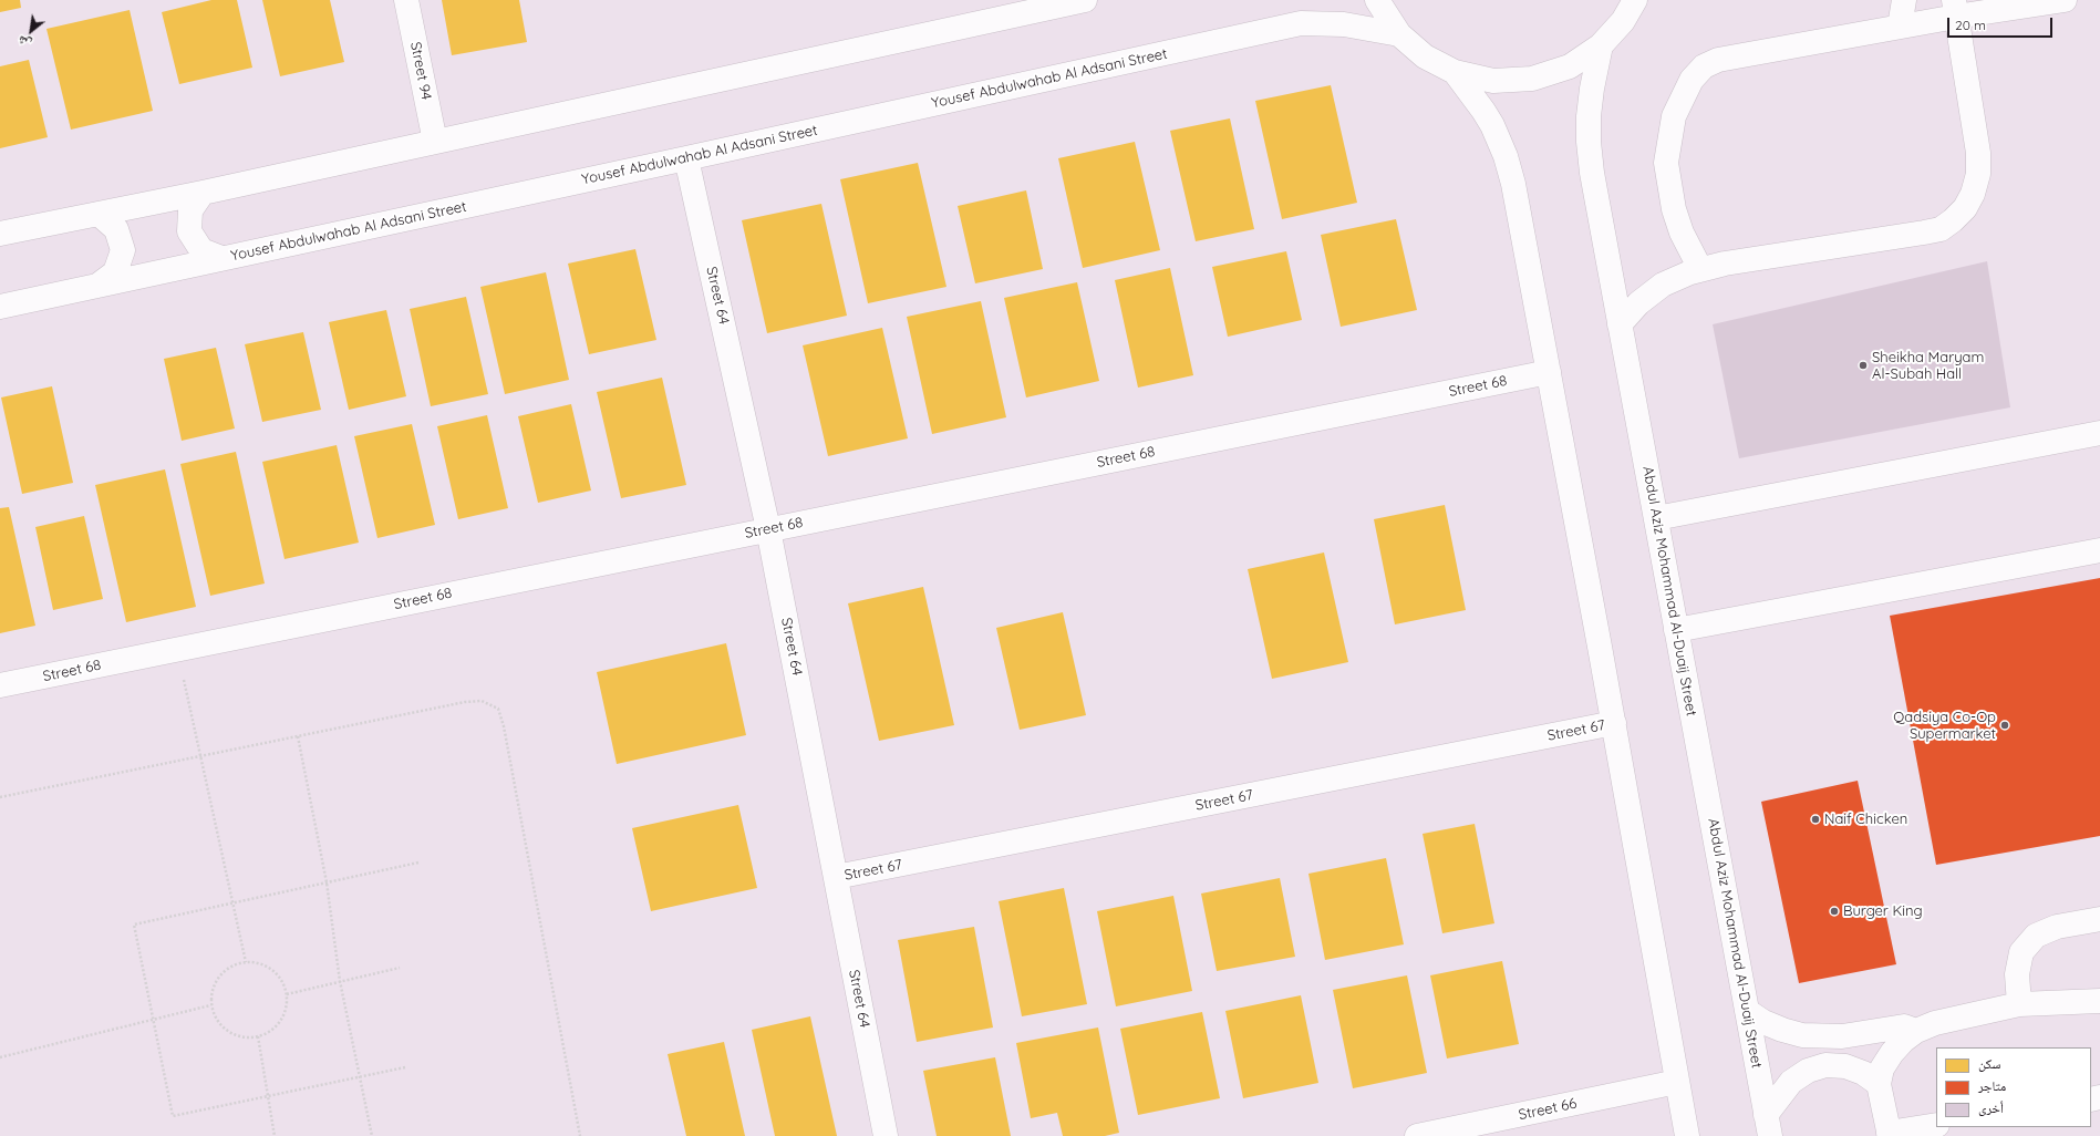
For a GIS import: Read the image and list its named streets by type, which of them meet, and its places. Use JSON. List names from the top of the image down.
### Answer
{
  "streets": {
    "street": [
      "Street 94",
      "Yousef Abdulwahab Al Adsani Street",
      "Street 64",
      "Street 68",
      "Abdul Aziz Mohammad Al-Duaij Street",
      "Street 67",
      "Street 66"
    ]
  },
  "crossings": [
    ["Yousef Abdulwahab Al Adsani Street", "Street 64"],
    ["Street 64", "Street 68"],
    ["Street 64", "Street 67"]
  ],
  "places": [
    "Sheikha Maryam Al-Subah Hall",
    "Qadsiya Co-Op Supermarket",
    "Naif Chicken",
    "Burger King"
  ],
  "legend": ["سكن", "متاجر", "أخرى"],
  "scale_bar": "20 m",
  "north": "bottom left"
}
